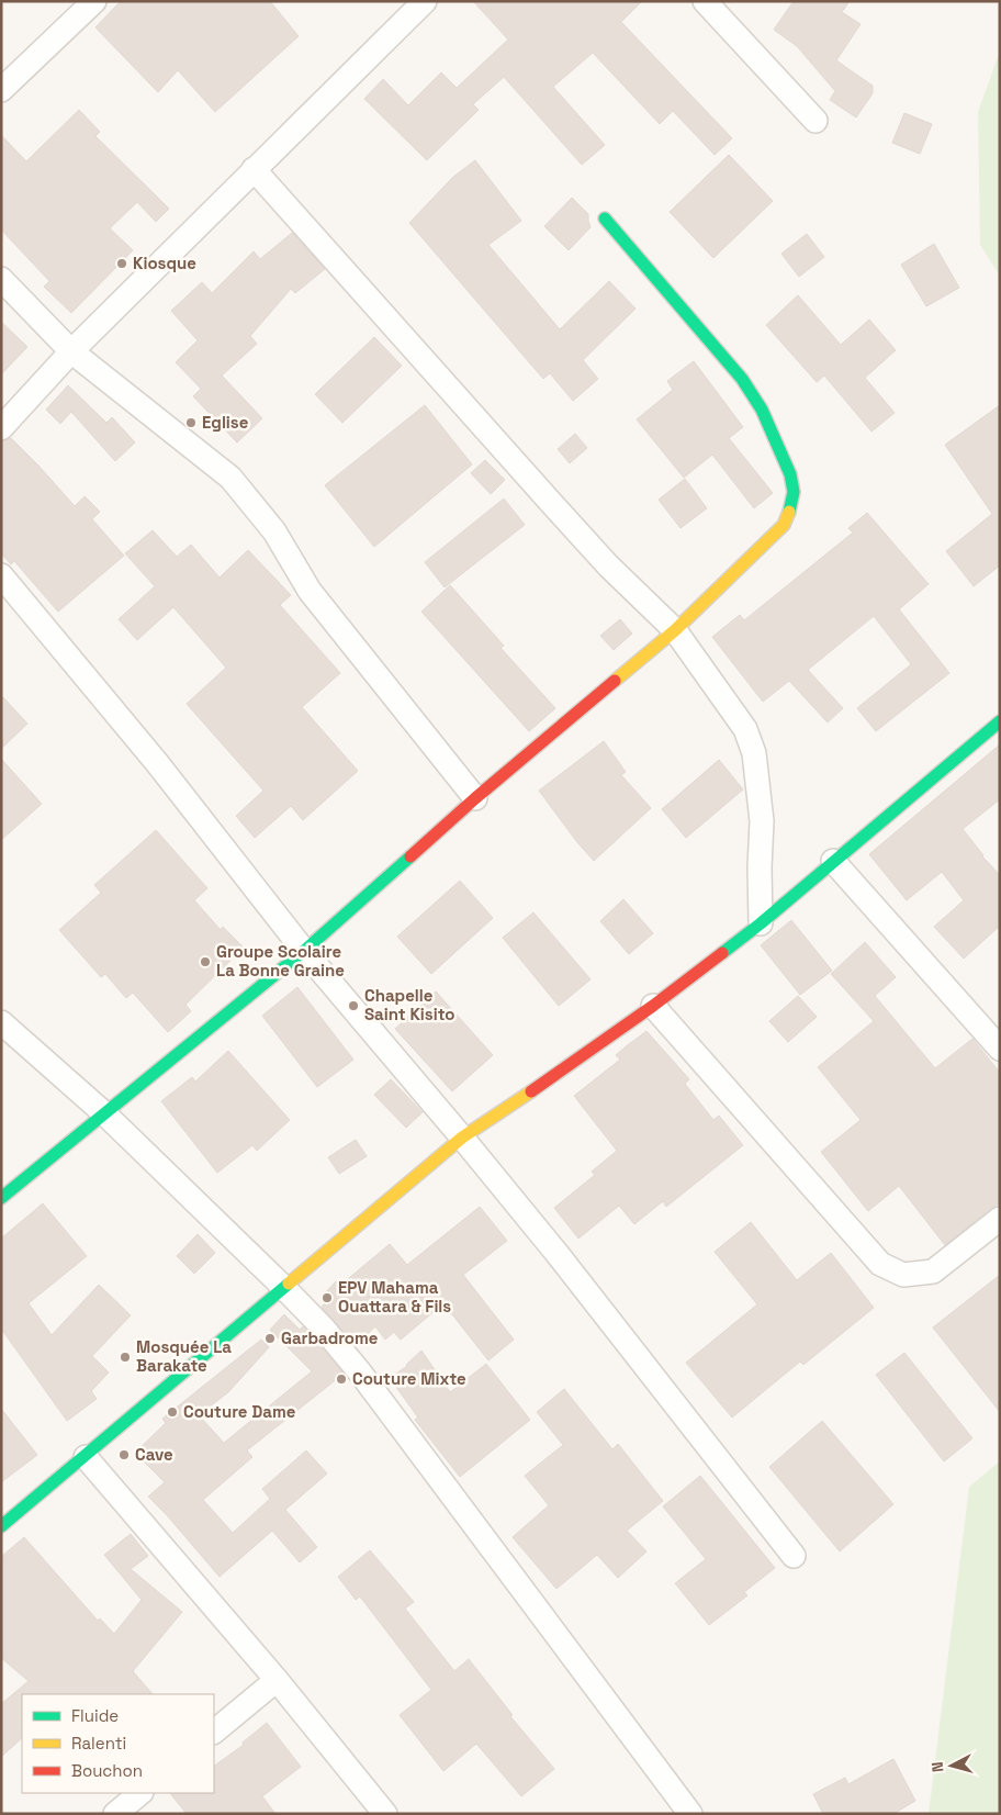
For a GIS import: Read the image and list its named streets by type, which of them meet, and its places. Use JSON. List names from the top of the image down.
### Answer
{
  "places": [
    "Kiosque",
    "Eglise",
    "Groupe Scolaire La Bonne Graine",
    "Chapelle Saint Kisito",
    "EPV Mahama Ouattara & Fils",
    "Garbadrome",
    "Mosquée La Barakate",
    "Couture Mixte",
    "Couture Dame",
    "Cave"
  ],
  "legend": ["Fluide", "Ralenti", "Bouchon"],
  "north": "left"
}
